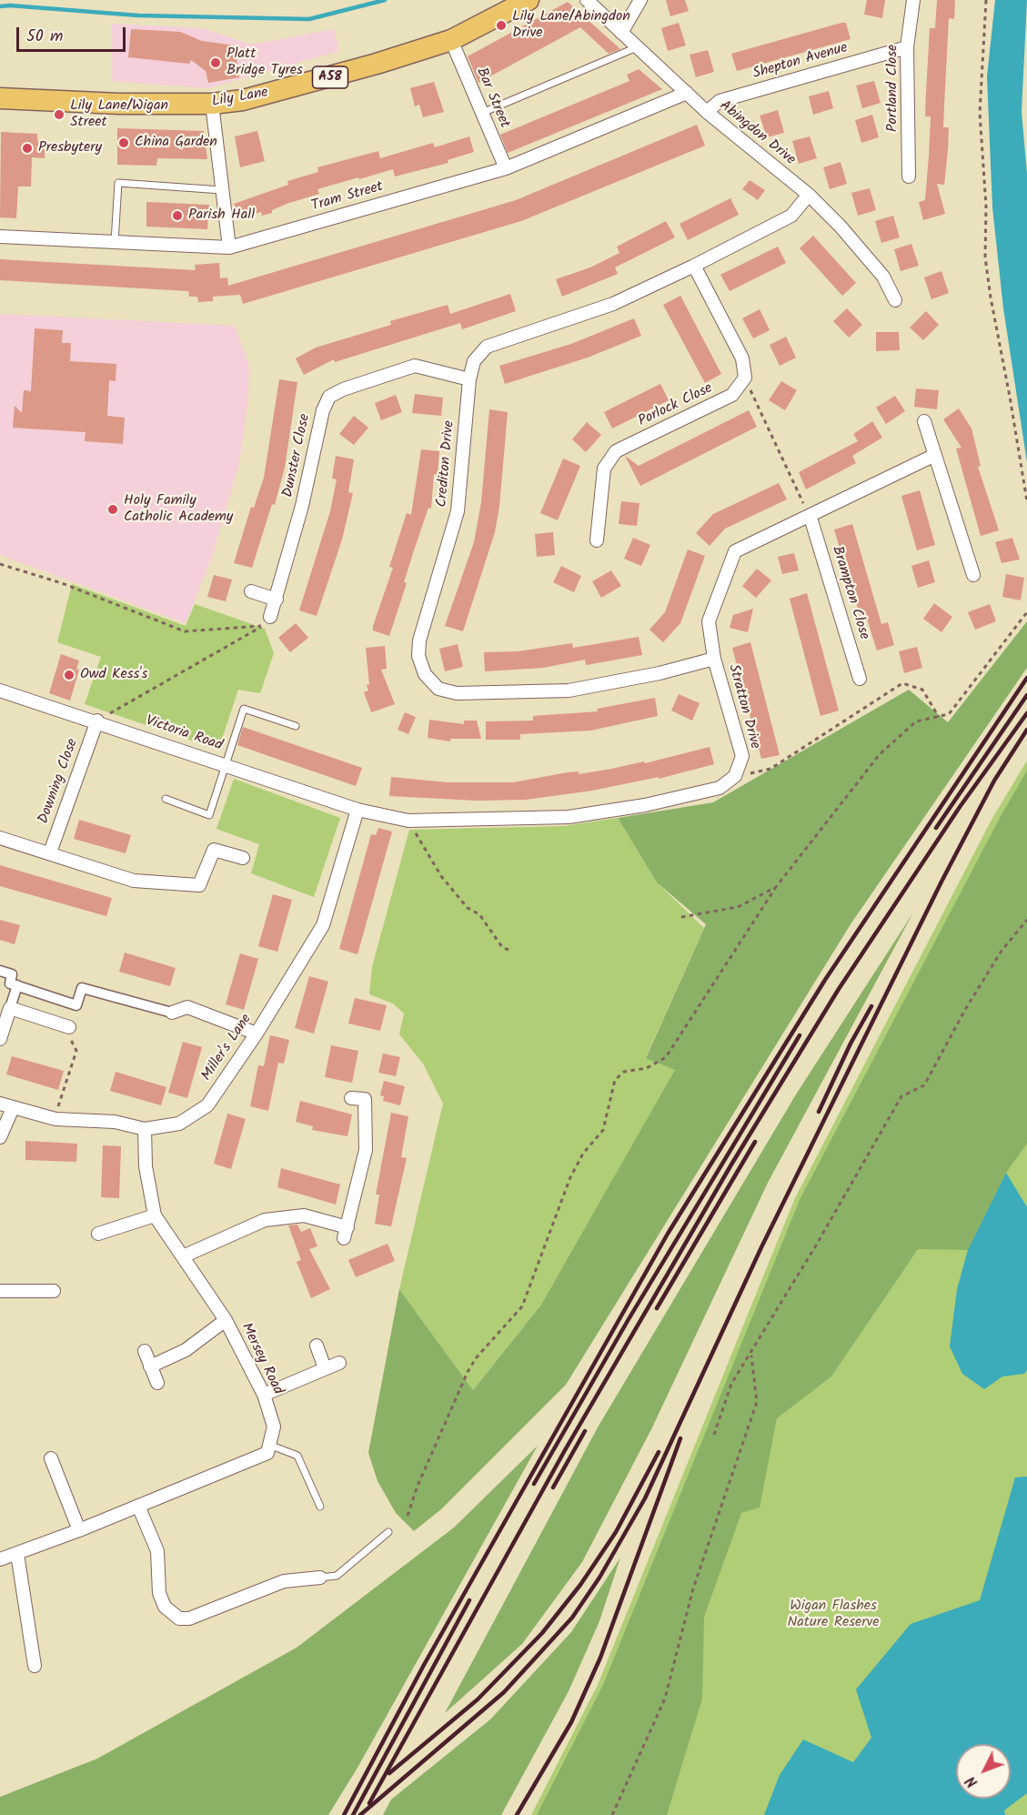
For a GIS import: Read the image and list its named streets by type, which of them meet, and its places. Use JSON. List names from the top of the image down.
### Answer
{
  "streets": {
    "main road": ["A58", "Lily Lane"],
    "street": [
      "Shepton Avenue",
      "Portland Close",
      "Bar Street",
      "Abingdon Drive",
      "Tram Street",
      "Porlock Close",
      "Dunster Close",
      "Crediton Drive",
      "Brampton Close",
      "Stratton Drive",
      "Victoria Road",
      "Downing Close",
      "Miller's Lane",
      "Mersey Road"
    ]
  },
  "crossings": [
    ["Shepton Avenue", "Portland Close"],
    ["Shepton Avenue", "Abingdon Drive"],
    ["Lily Lane", "Bar Street"],
    ["Bar Street", "Tram Street"],
    ["Abingdon Drive", "Tram Street"],
    ["Abingdon Drive", "Crediton Drive"],
    ["Dunster Close", "Crediton Drive"],
    ["Crediton Drive", "Stratton Drive"],
    ["Brampton Close", "Stratton Drive"],
    ["Victoria Road", "Downing Close"],
    ["Victoria Road", "Miller's Lane"],
    ["Miller's Lane", "Mersey Road"]
  ],
  "parks": ["Wigan Flashes Nature Reserve"],
  "places": [
    "Lily Lane/Abingdon Drive",
    "Platt Bridge Tyres",
    "Lily Lane/Wigan Street",
    "China Garden",
    "Presbytery",
    "Parish Hall",
    "Holy Family Catholic Academy",
    "Owd Kess's"
  ],
  "scale_bar": "50 m",
  "north": "bottom left"
}
